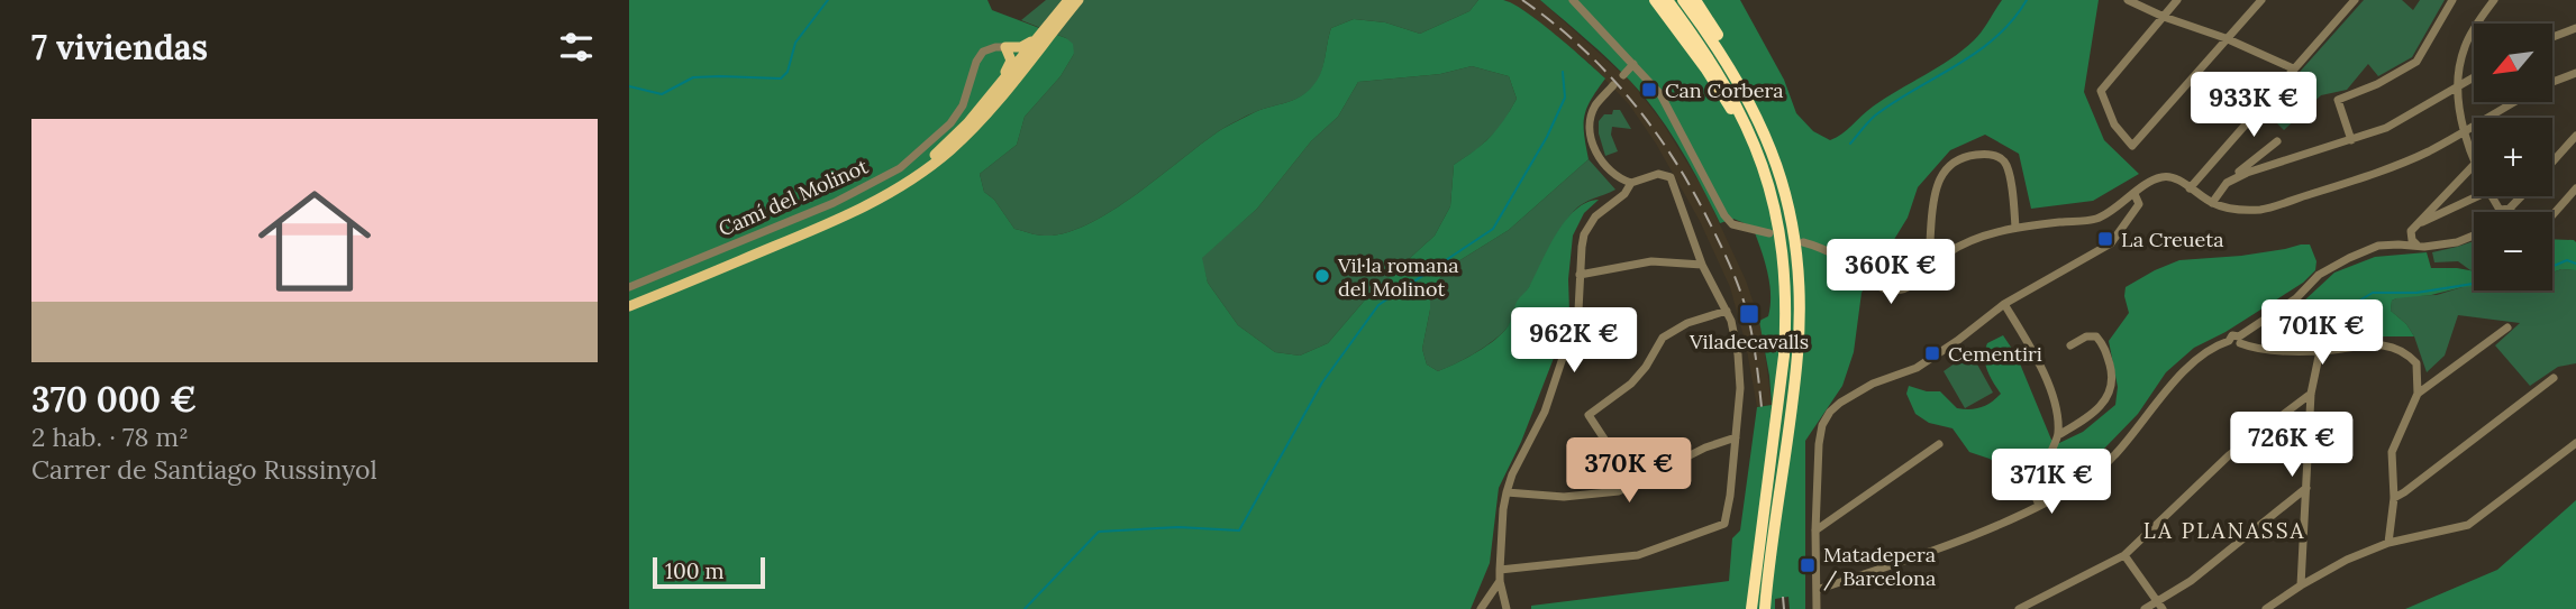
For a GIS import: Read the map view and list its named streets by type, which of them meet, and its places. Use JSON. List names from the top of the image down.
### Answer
{
  "streets": {
    "street": ["Camí del Molinot"]
  },
  "districts": ["LA PLANASSA"],
  "places": {
    "transit": [
      "Can Corbera",
      "La Creueta",
      "Viladecavalls",
      "Cementiri",
      "Matadepera / Barcelona"
    ],
    "other": ["Vil·la romana del Molinot"]
  },
  "scale_bar": "100 m",
  "north": "bottom left",
  "page": {
    "heading": "7 viviendas",
    "map_buttons": ["+", "−"],
    "price": [
      "933K €",
      "360K €",
      "701K €",
      "962K €",
      "726K €",
      "370K €",
      "371K €"
    ],
    "list": [
      {
        "name": "370 000 €",
        "note": "2 hab. · 78 m² · Carrer de Santiago Russinyol"
      }
    ],
    "scale": "100 m"
  }
}
